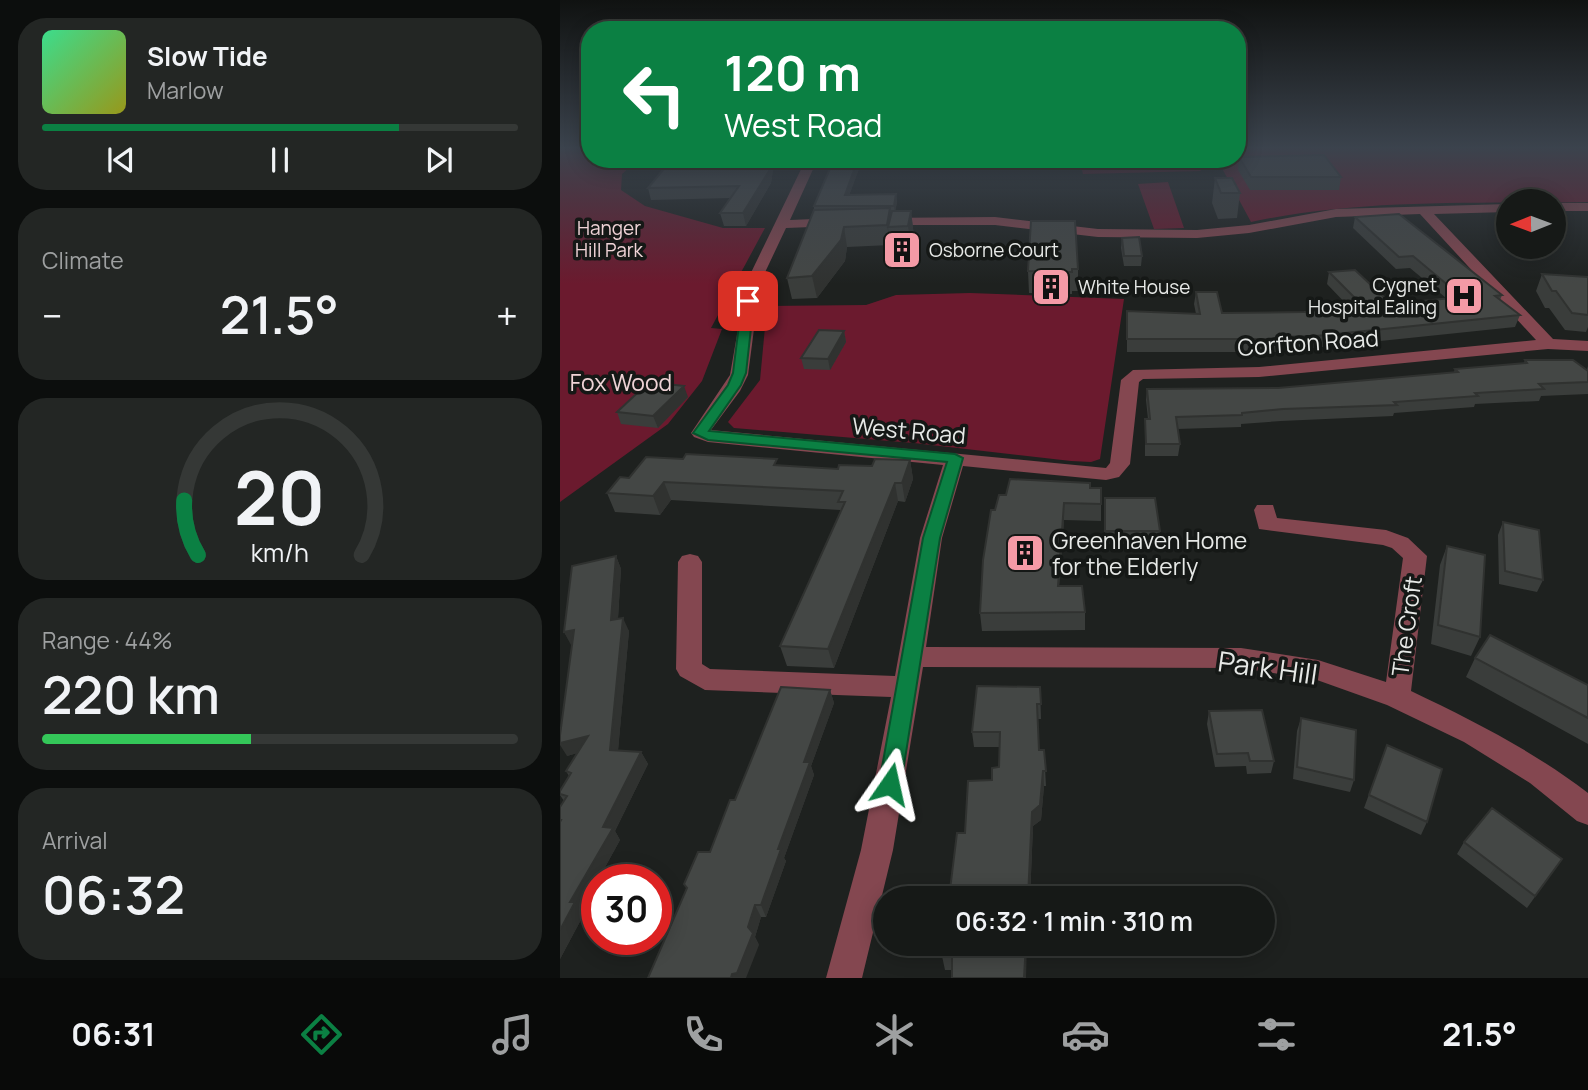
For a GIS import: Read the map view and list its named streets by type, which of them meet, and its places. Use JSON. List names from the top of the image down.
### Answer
{
  "streets": {
    "street": [
      "Corfton Road",
      "West Road",
      "The Croft",
      "Park Hill"
    ]
  },
  "crossings": [
    ["Corfton Road", "West Road"],
    ["The Croft", "Park Hill"]
  ],
  "parks": ["Hanger Hill Park", "Fox Wood"],
  "places": {
    "building": ["Osborne Court", "White House", "Greenhaven Home for the Elderly"],
    "hospital": ["Cygnet Hospital Ealing"]
  },
  "north": "left",
  "page": {
    "turn": ["120 m", "West Road"],
    "song": ["Slow Tide", "Marlow"],
    "tile": [
      "Climate",
      ["Range · 44%", "220 km"],
      ["Arrival", "06:32"]
    ],
    "heat": ["−", "21.5°", "+"],
    "limit": "30",
    "trip": "06:32 · 1 min · 310 m",
    "tabs": ["06:31", "21.5°"],
    "gauge": ["20", "km/h"]
  }
}
